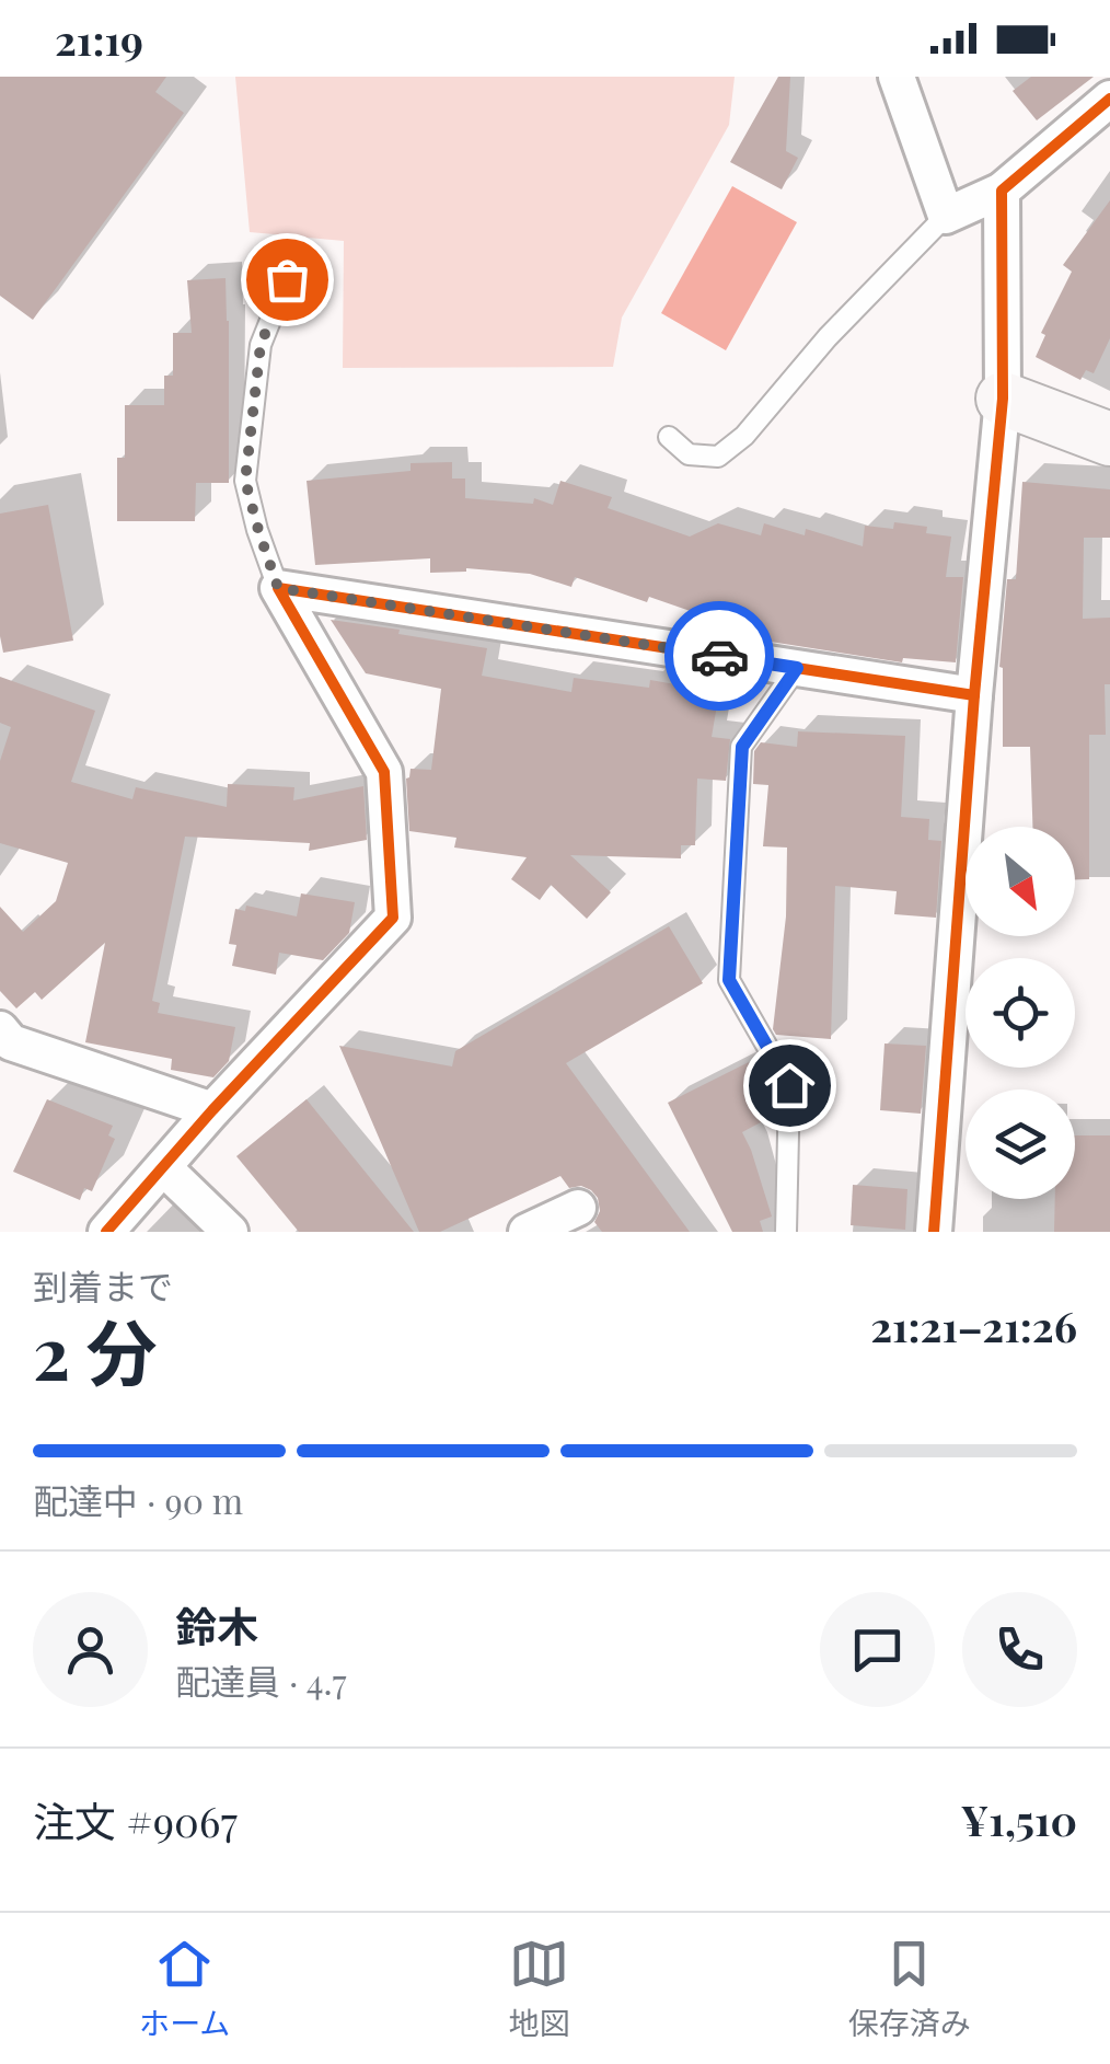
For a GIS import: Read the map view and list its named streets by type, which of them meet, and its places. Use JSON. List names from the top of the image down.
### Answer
{
  "north": "bottom right",
  "page": {
    "status": "21:19",
    "heading": ["2 分", "到着まで", "21:21–21:26"],
    "panel": [
      "鈴木",
      "配達員 · 4.7",
      "注文 #9067",
      "¥1,510"
    ],
    "bar": "配達中 · 90 m",
    "tabs": ["ホーム", "地図", "保存済み"]
  }
}
